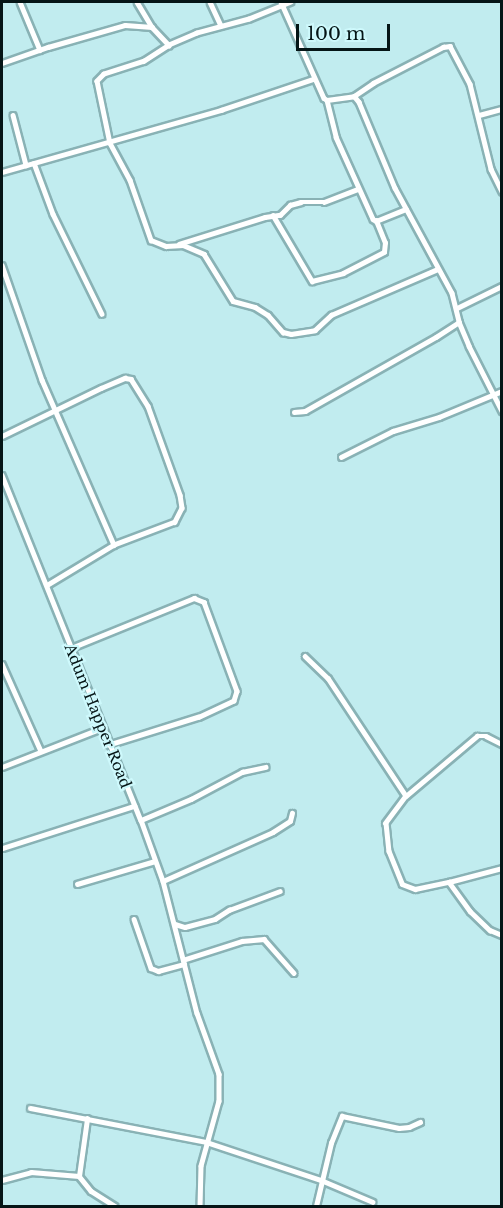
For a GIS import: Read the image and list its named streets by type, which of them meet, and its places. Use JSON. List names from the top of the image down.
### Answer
{
  "streets": {
    "street": ["Adum Happer Road"]
  },
  "scale_bar": "100 m"
}
